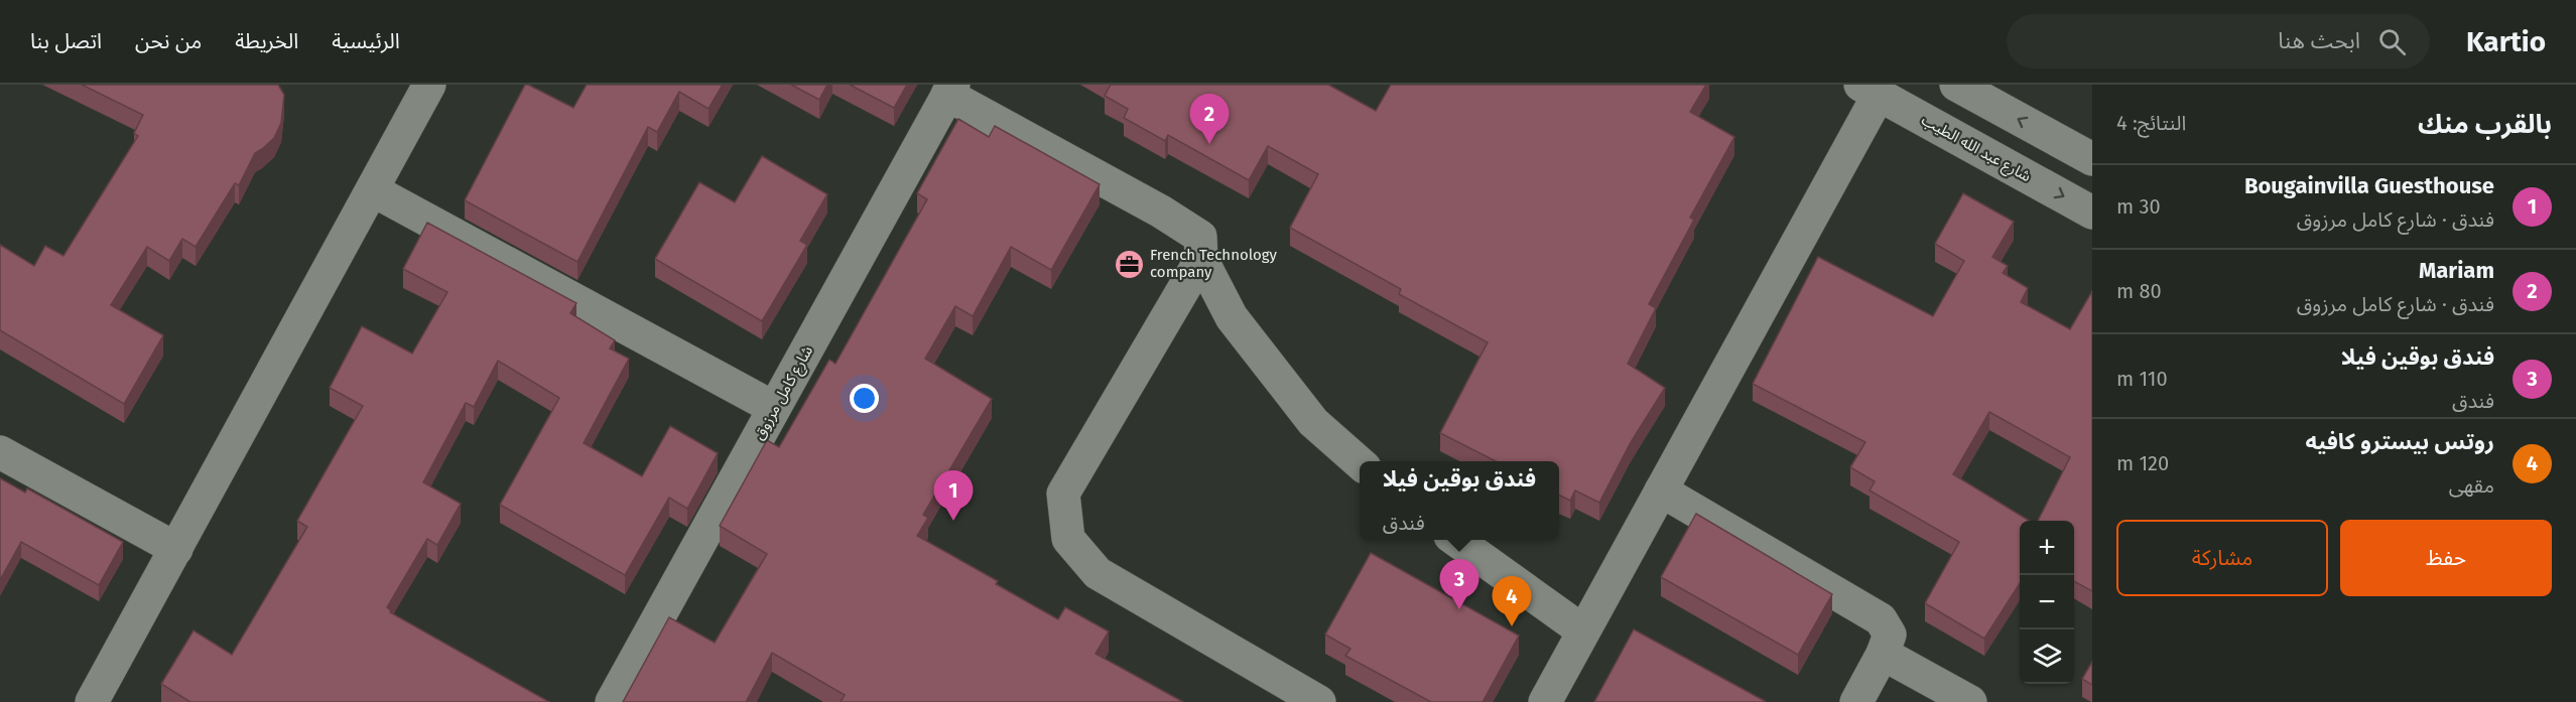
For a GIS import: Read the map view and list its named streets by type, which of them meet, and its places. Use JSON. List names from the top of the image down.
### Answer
{
  "streets": {
    "street": ["شارع عبد الله الطيب", "شارع كامل مرزوق"]
  },
  "places": {
    "office": ["French Technology company"]
  },
  "page": {
    "header": "Kartio",
    "search": "ابحث هنا",
    "nav": [
      "الرئيسية",
      "الخريطة",
      "من نحن",
      "اتصل بنا"
    ],
    "heading": ["بالقرب منك", "النتائج: 4"],
    "pins": [
      "2",
      "1",
      "3",
      "4"
    ],
    "list": [
      {
        "mark": "1",
        "name": "Bougainvilla Guesthouse",
        "note": "فندق · شارع كامل مرزوق",
        "value": "30 m"
      },
      {
        "mark": "2",
        "name": "Mariam",
        "note": "فندق · شارع كامل مرزوق",
        "value": "80 m"
      },
      {
        "mark": "3",
        "name": "فندق بوقين فيلا",
        "note": "فندق",
        "value": "110 m"
      },
      {
        "mark": "4",
        "name": "روتس بيسترو كافيه",
        "note": "مقهى",
        "value": "120 m"
      }
    ],
    "popup": ["فندق بوقين فيلا", "فندق"],
    "buttons": ["حفظ", "مشاركة"],
    "map_buttons": ["+", "−"]
  }
}
